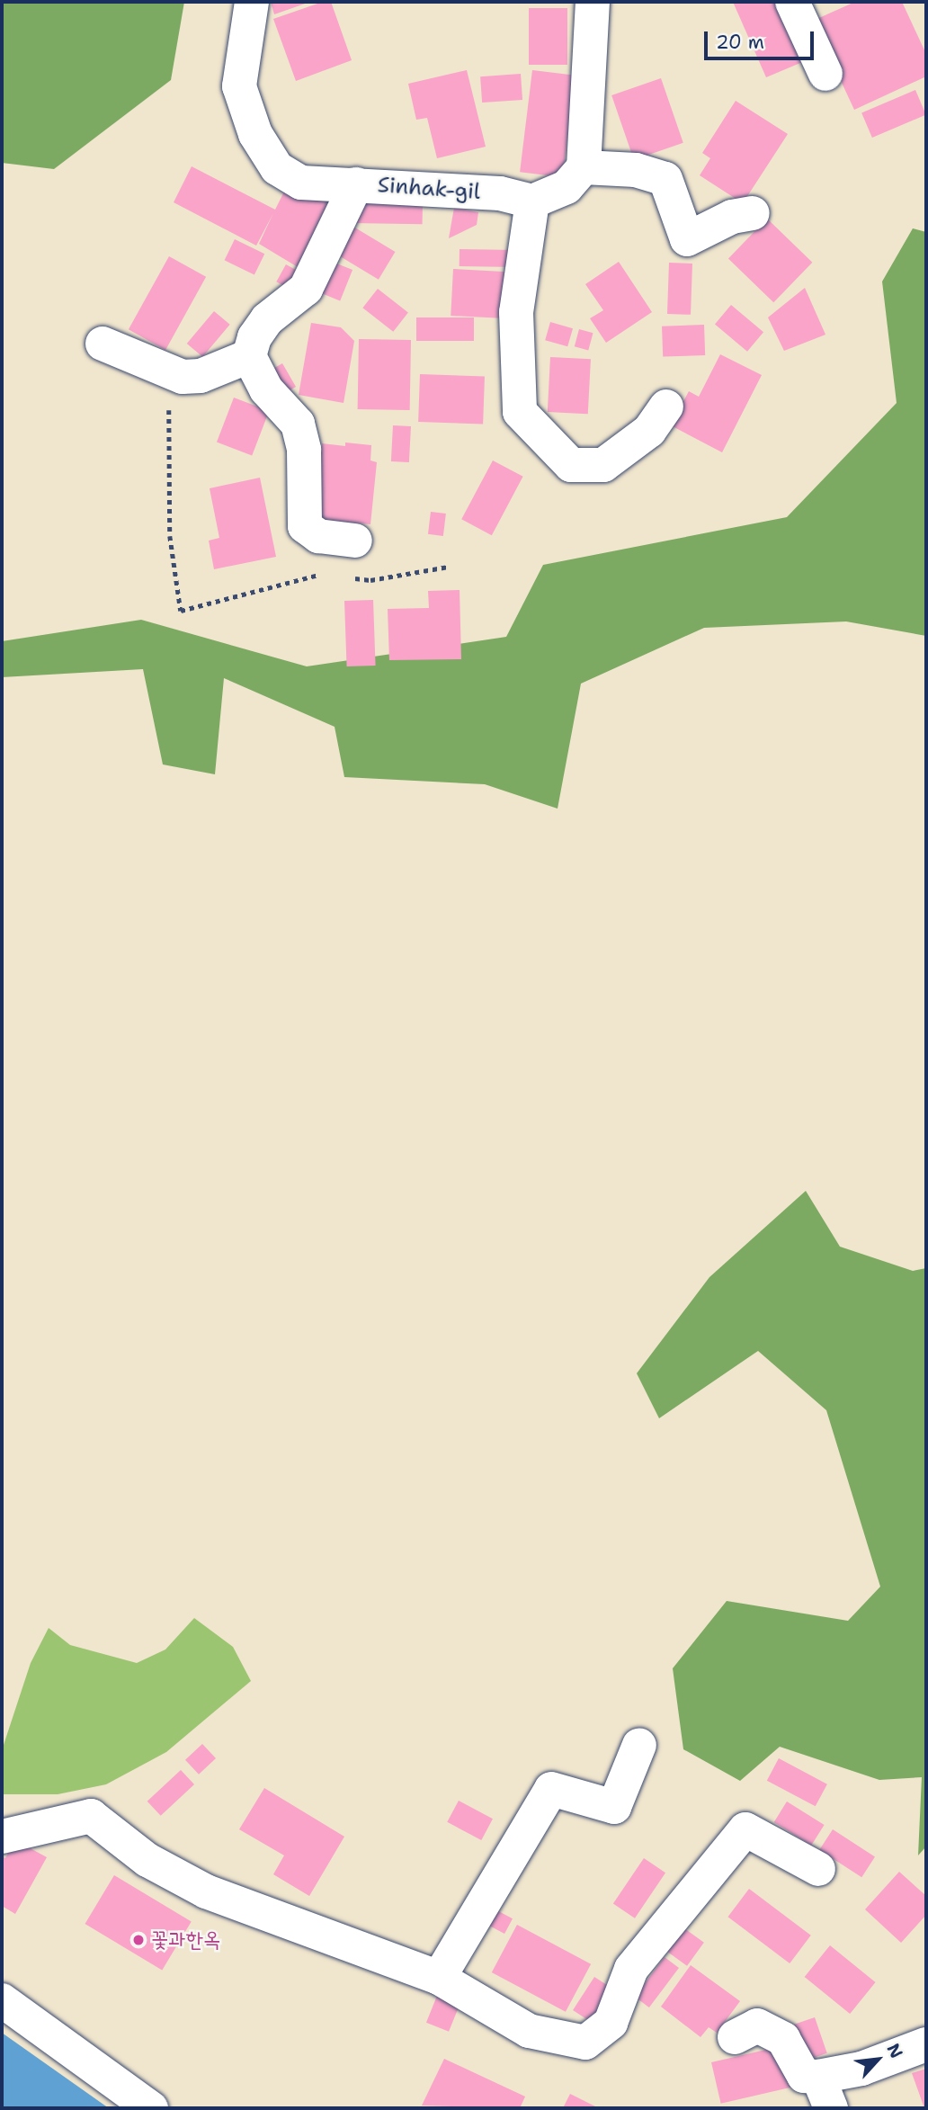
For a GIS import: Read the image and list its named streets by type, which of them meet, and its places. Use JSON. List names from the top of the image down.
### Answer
{
  "streets": {
    "street": ["Sinhak-gil"]
  },
  "places": ["꽃과한옥"],
  "scale_bar": "20 m",
  "north": "top right"
}
